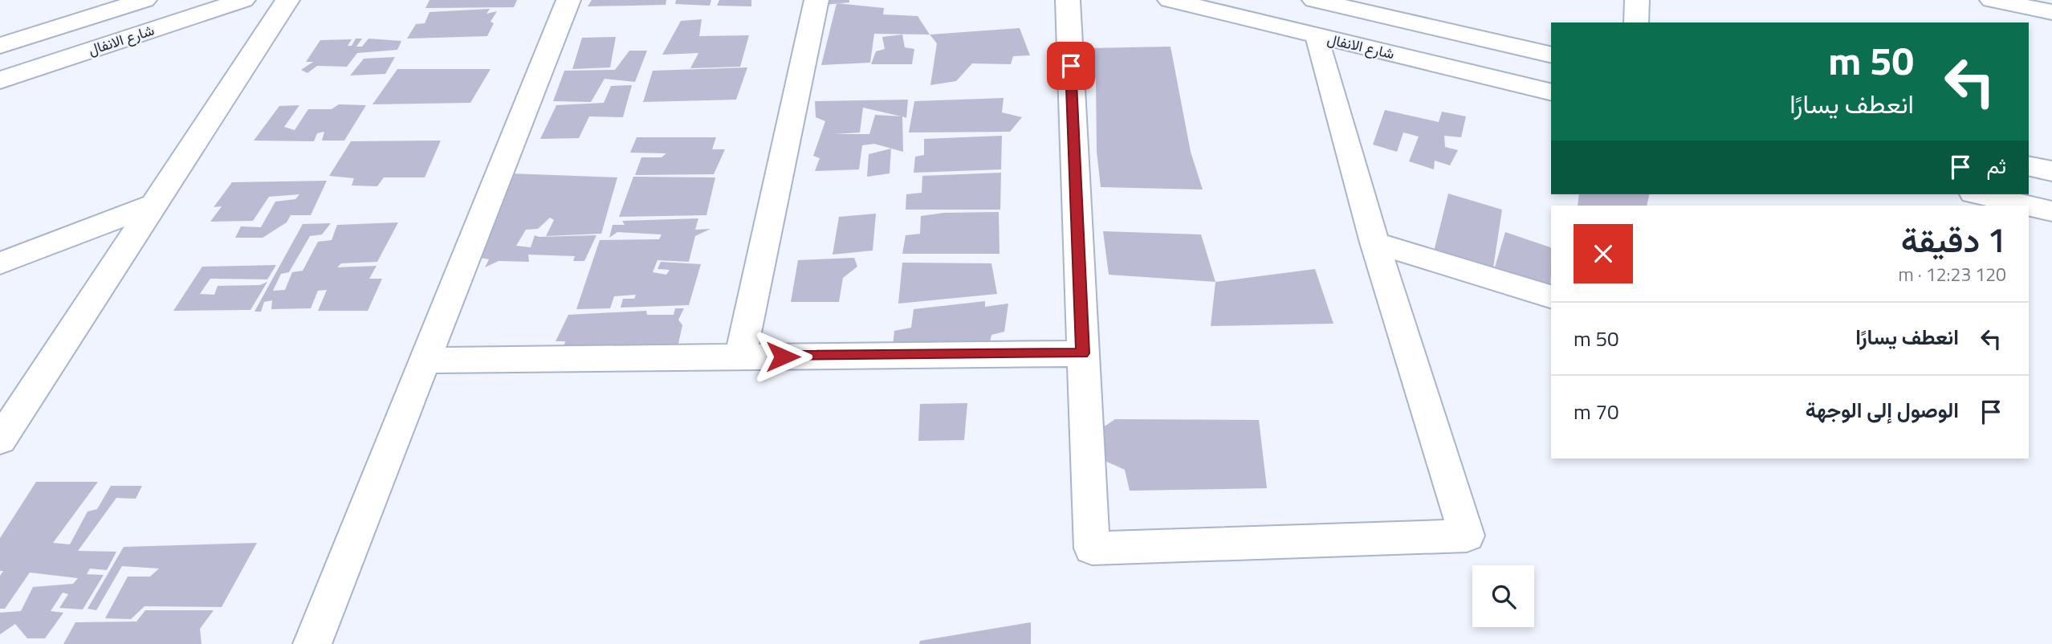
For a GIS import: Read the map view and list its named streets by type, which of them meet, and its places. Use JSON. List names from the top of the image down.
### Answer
{
  "streets": {
    "street": ["شارع الانفال"]
  },
  "page": {
    "turn": ["50 m", "انعطف يسارًا"],
    "then": "ثم",
    "heading": ["1 دقيقة", "120 m · 12:23"],
    "list": [
      {
        "name": "انعطف يسارًا",
        "value": "50 m"
      },
      {
        "name": "الوصول إلى الوجهة",
        "value": "70 m"
      }
    ]
  }
}
